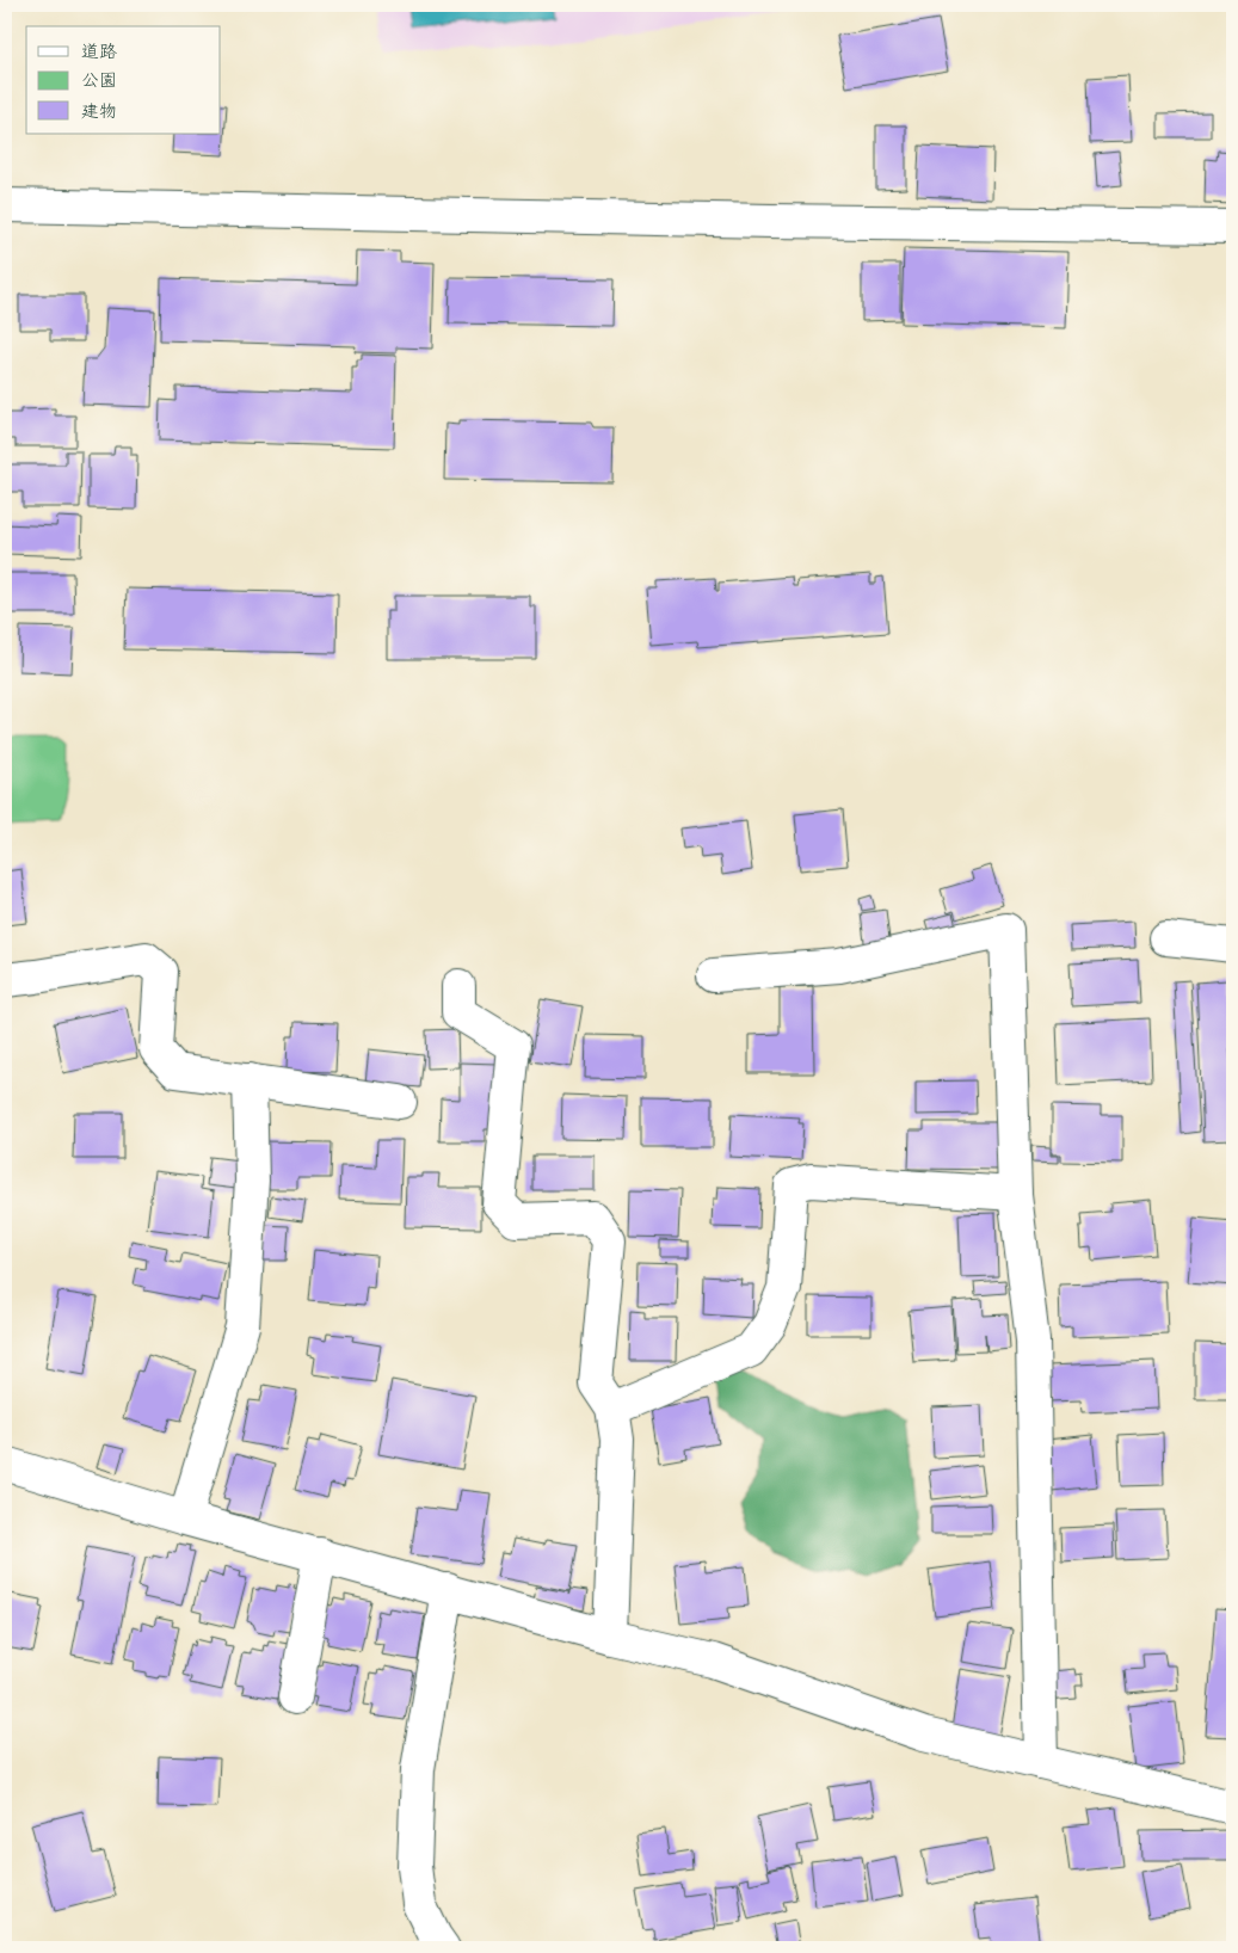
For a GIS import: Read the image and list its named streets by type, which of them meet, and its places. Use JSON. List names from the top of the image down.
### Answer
{
  "legend": ["道路", "公園", "建物"]
}
